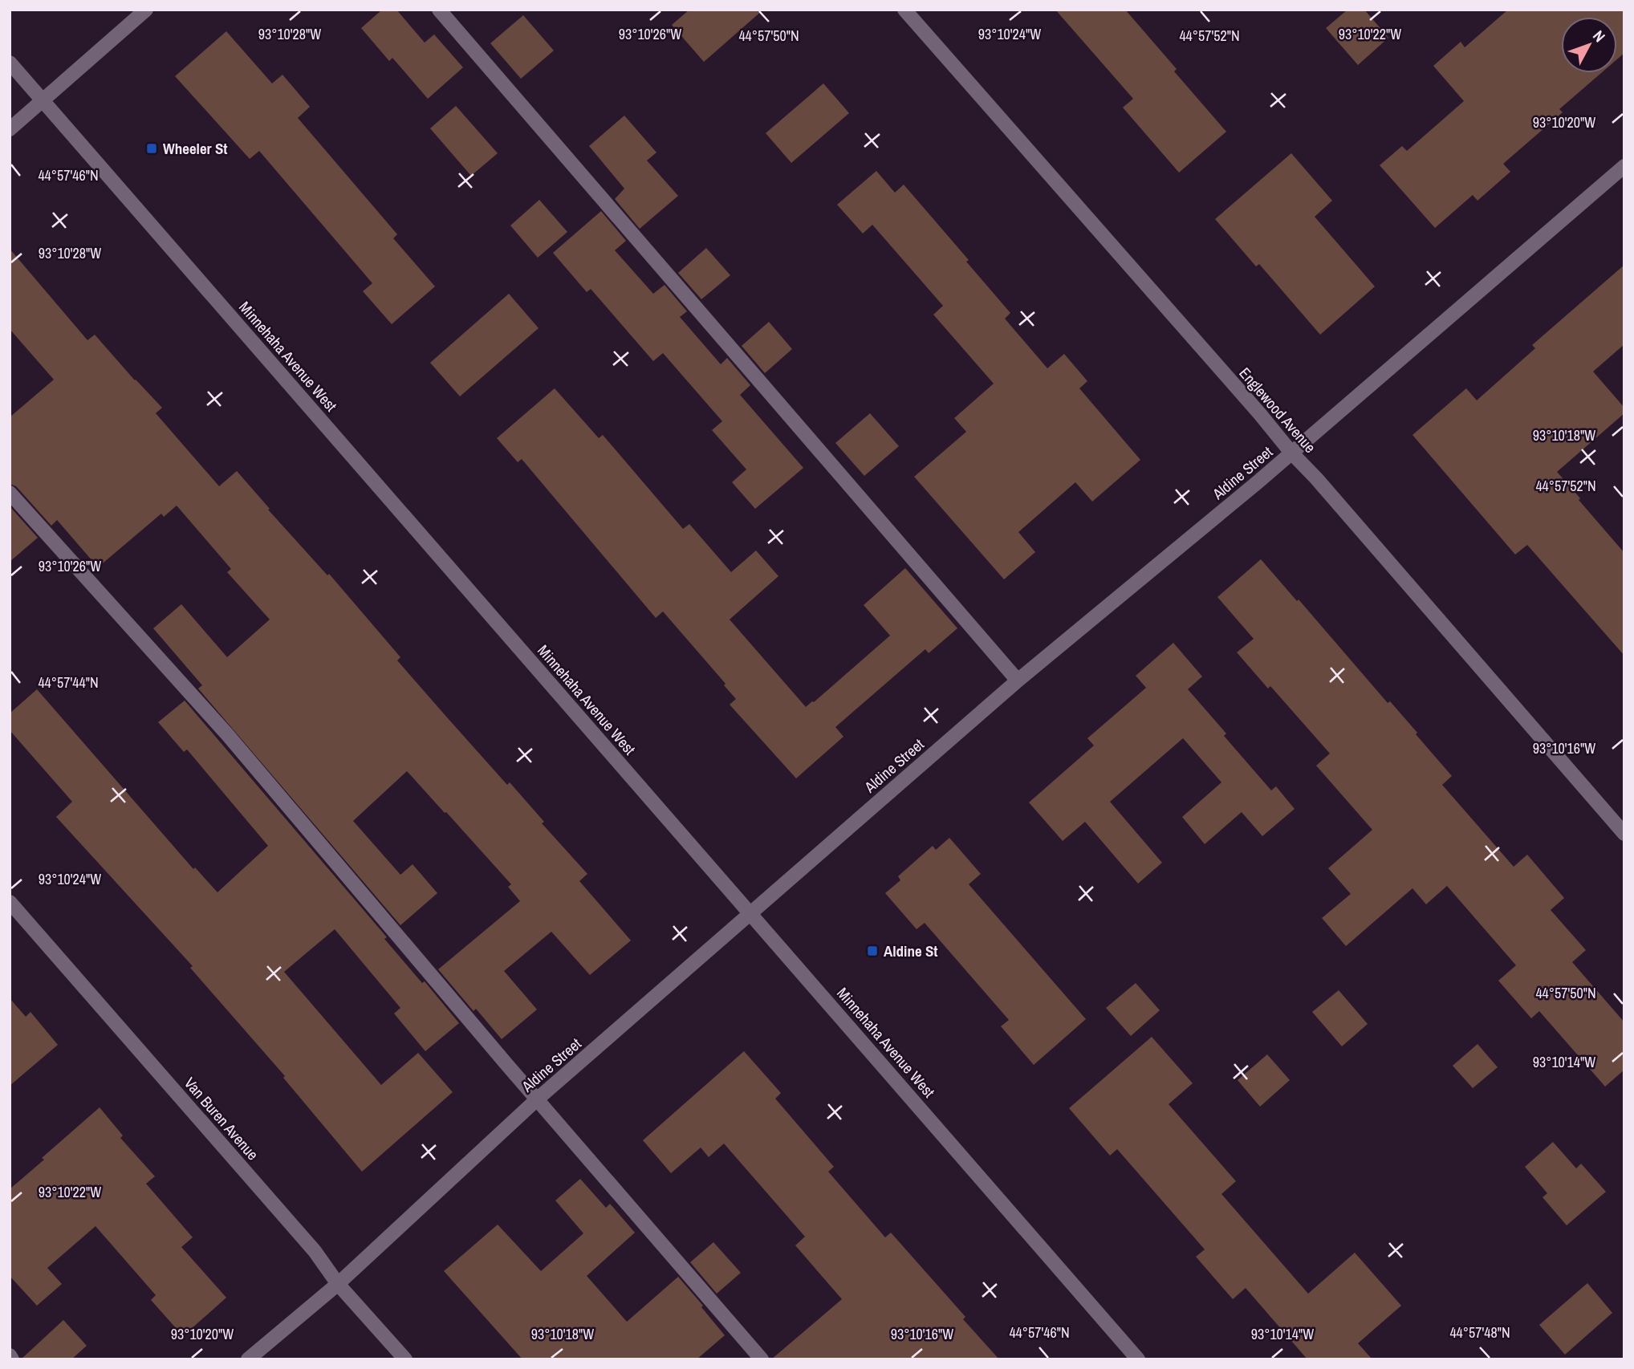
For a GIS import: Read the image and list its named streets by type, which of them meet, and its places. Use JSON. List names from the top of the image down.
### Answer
{
  "streets": {
    "street": [
      "Minnehaha Avenue West",
      "Englewood Avenue",
      "Aldine Street",
      "Van Buren Avenue"
    ]
  },
  "crossings": [
    ["Minnehaha Avenue West", "Aldine Street"],
    ["Englewood Avenue", "Aldine Street"],
    ["Aldine Street", "Van Buren Avenue"]
  ],
  "places": {
    "transit": ["Wheeler St", "Aldine St"]
  },
  "north": "top right",
  "coordinates": [
    "93°10'28\"W",
    "93°10'26\"W",
    "93°10'24\"W",
    "93°10'22\"W",
    "44°57'50\"N",
    "44°57'52\"N",
    "93°10'20\"W",
    "44°57'46\"N",
    "93°10'18\"W",
    "44°57'44\"N",
    "93°10'16\"W",
    "93°10'14\"W",
    "44°57'48\"N"
  ]
}
